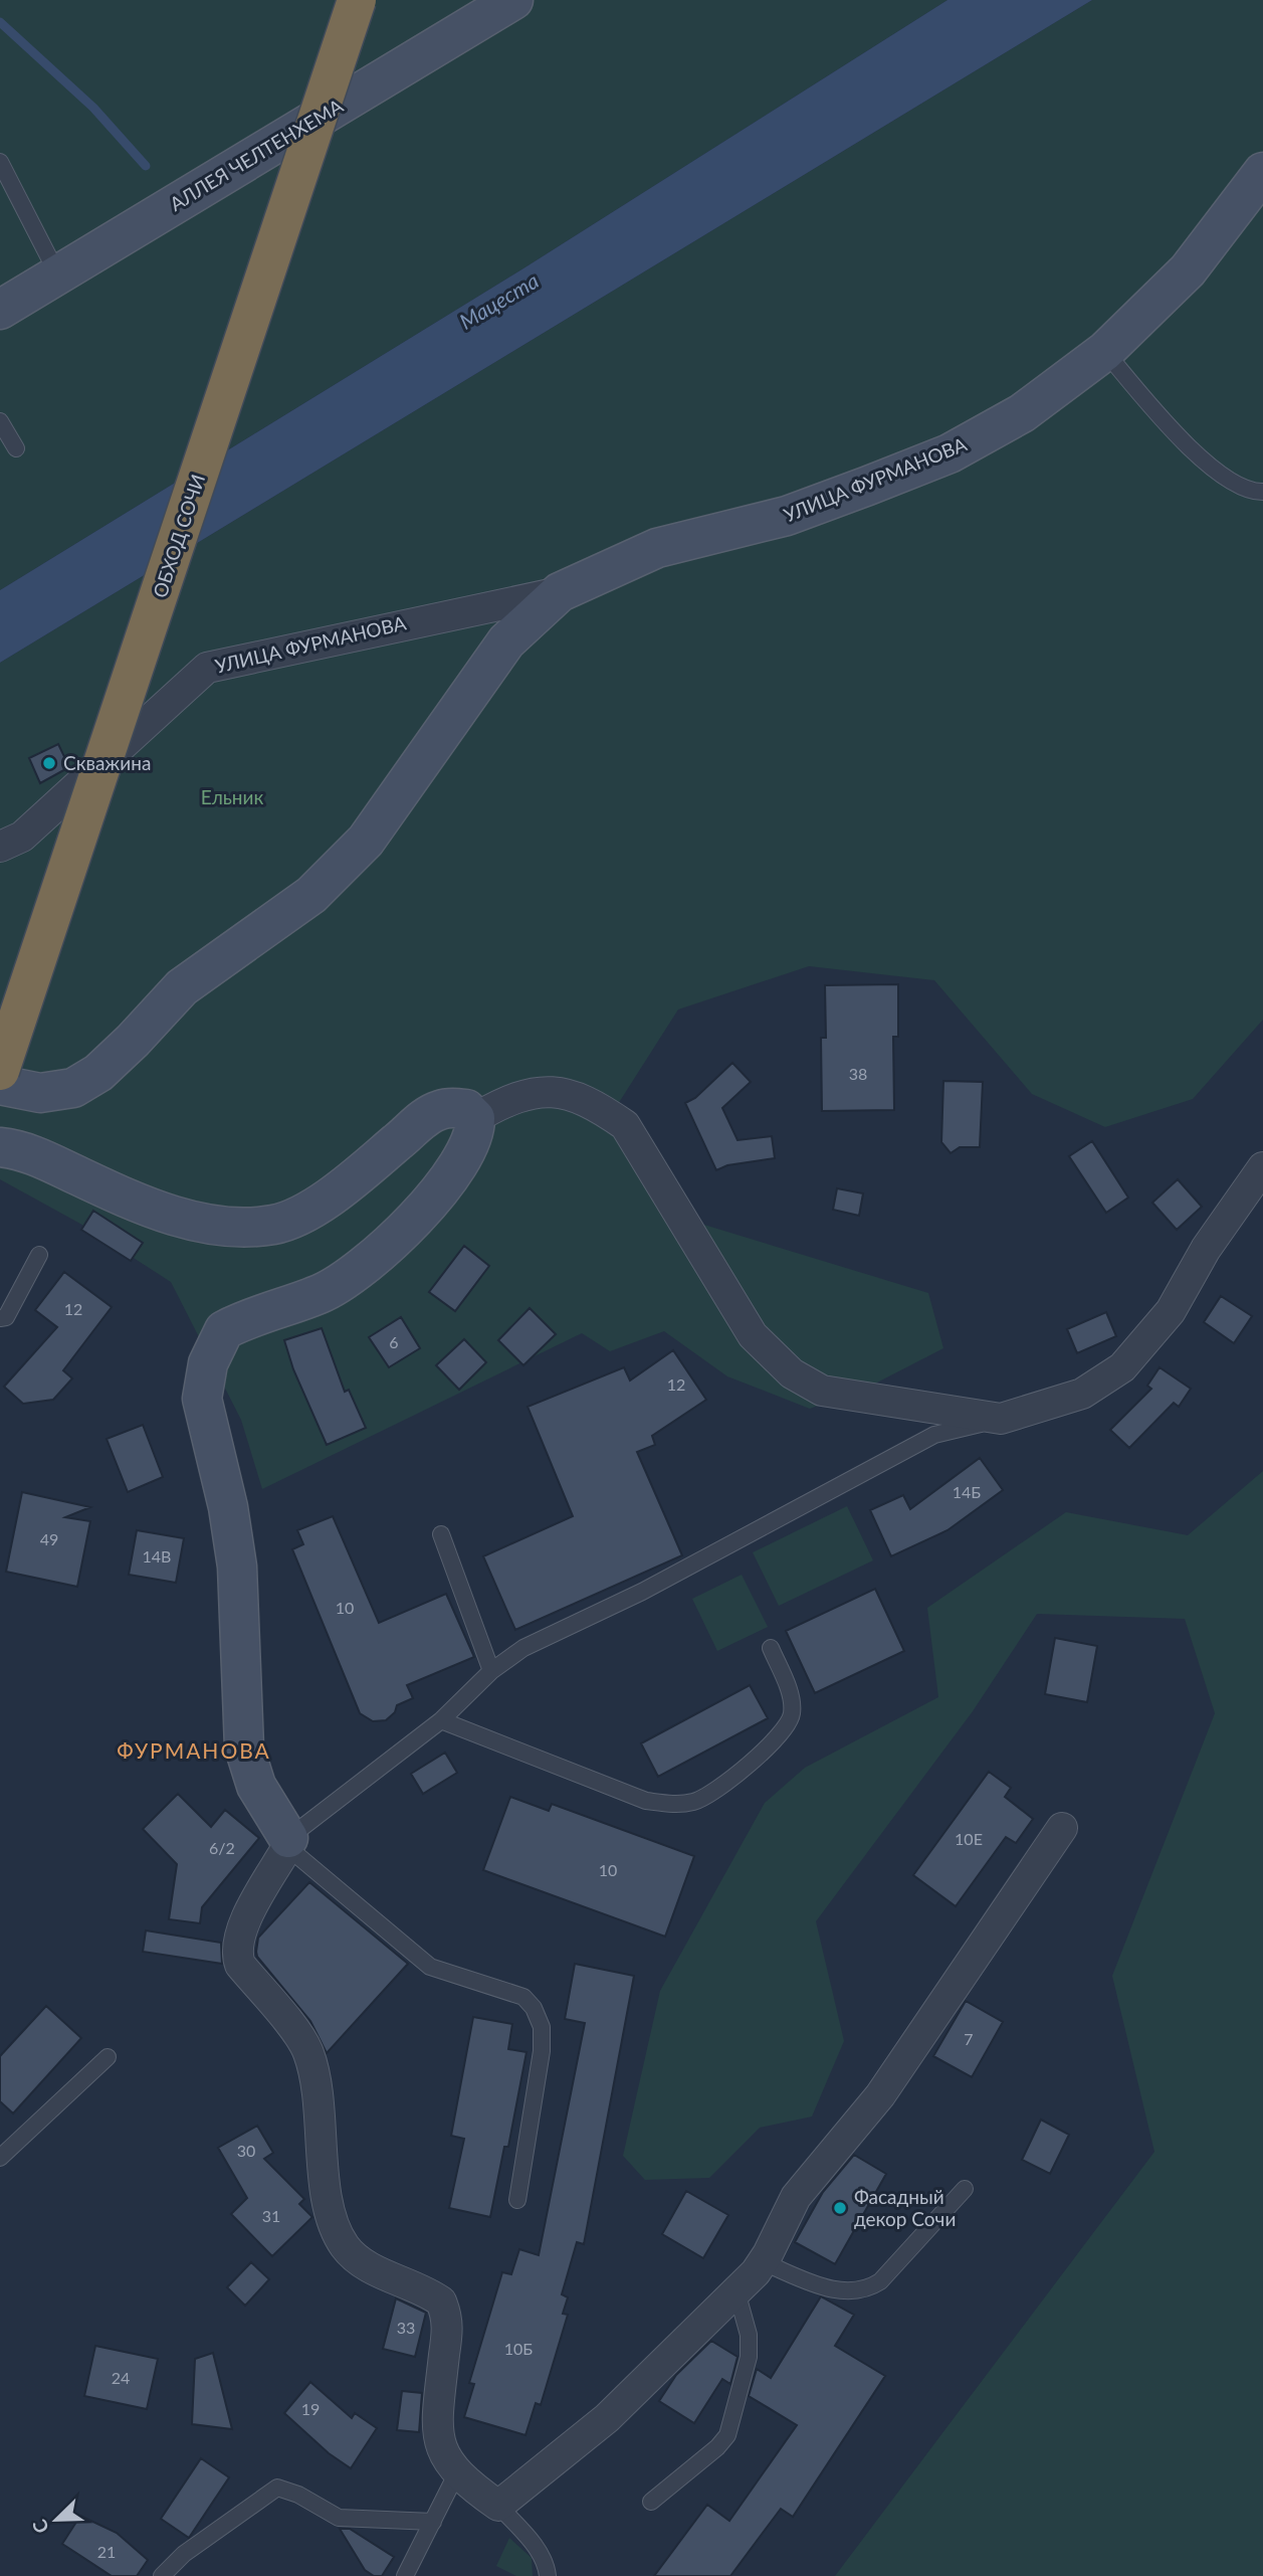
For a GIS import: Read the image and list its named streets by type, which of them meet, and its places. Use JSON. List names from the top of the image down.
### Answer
{
  "streets": {
    "highway": ["ОБХОД СОЧИ"],
    "street": ["АЛЛЕЯ ЧЕЛТЕНХЕМА", "УЛИЦА ФУРМАНОВА"]
  },
  "districts": ["ФУРМАНОВА"],
  "water": ["Мацеста"],
  "parks": ["Ельник"],
  "places": ["Скважина", "Фасадный декор Сочи"],
  "house_numbers": [
    "38",
    "12",
    "6",
    "12",
    "14Б",
    "49",
    "14В",
    "10",
    "10Е",
    "6/2",
    "10",
    "7",
    "30",
    "31",
    "33",
    "10Б",
    "24",
    "19",
    "21"
  ],
  "north": "bottom left"
}
